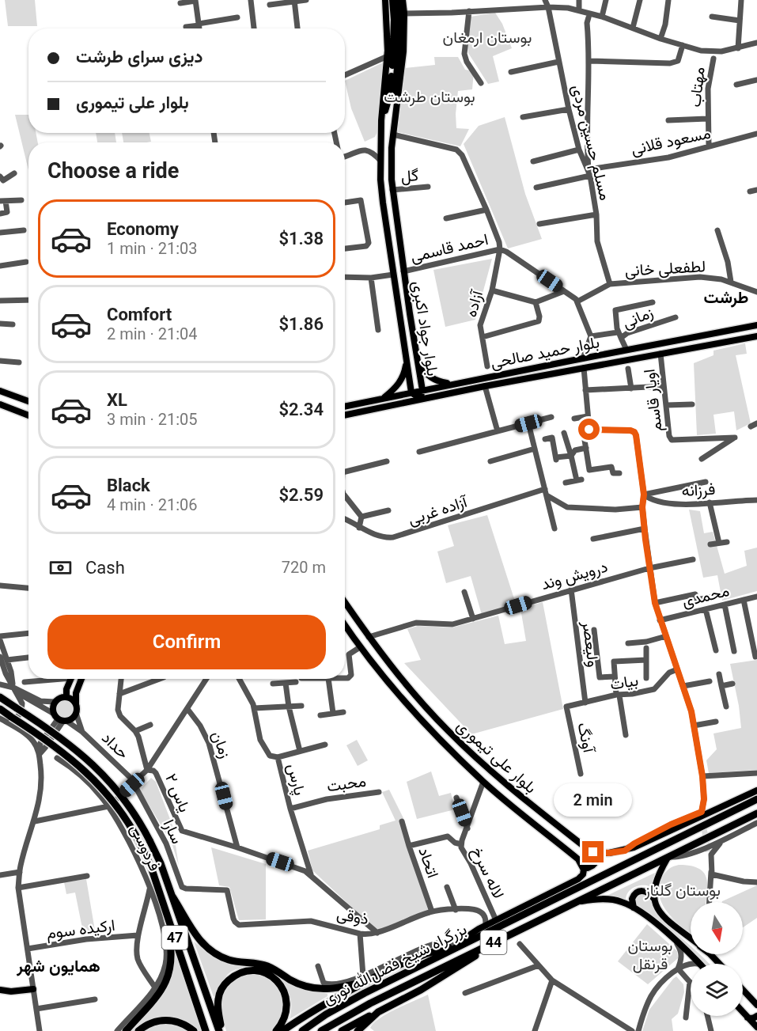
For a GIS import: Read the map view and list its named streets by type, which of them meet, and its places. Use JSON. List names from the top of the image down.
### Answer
{
  "streets": {
    "highway": ["47", "44", "بزرگراه شیخ فضل‌الله نوری"],
    "main road": ["بلوار جواد اکبری", "بلوار حمید صالحی", "بلوار علی تیموری"],
    "street": [
      "مهتاب",
      "مسعود قلانی",
      "مسلم حسین مردی",
      "گل",
      "احمد قاسمی",
      "لطفعلی خانی",
      "آزاده",
      "زمانی",
      "اویار قاسم",
      "فرزانه",
      "آزاده غربی",
      "درویش‌ وند",
      "محمدی",
      "ولیعصر",
      "بیات",
      "آونگ",
      "زمان",
      "حداد",
      "پارس",
      "محبت",
      "یاس ۲",
      "سارا",
      "فردوسی",
      "اتحاد",
      "لاله سرخ",
      "ذوقی",
      "ارکیده سوم"
    ]
  },
  "crossings": [
    ["مهتاب", "مسعود قلانی"],
    ["مسعود قلانی", "مسلم حسین مردی"],
    ["مسلم حسین مردی", "لطفعلی خانی"],
    ["گل", "بلوار جواد اکبری"],
    ["احمد قاسمی", "آزاده"],
    ["احمد قاسمی", "بلوار جواد اکبری"],
    ["زمانی", "بلوار حمید صالحی"],
    ["بلوار جواد اکبری", "بلوار حمید صالحی"],
    ["بلوار حمید صالحی", "اویار قاسم"],
    ["درویش‌ وند", "ولیعصر"],
    ["درویش‌ وند", "بلوار علی تیموری"],
    ["ولیعصر", "بیات"],
    ["بیات", "آونگ"],
    ["زمان", "یاس ۲"],
    ["حداد", "سارا"],
    ["بلوار علی تیموری", "لاله سرخ"],
    ["پارس", "محبت"],
    ["سارا", "ذوقی"],
    ["فردوسی", "ارکیده سوم"],
    ["اتحاد", "ذوقی"]
  ],
  "districts": ["طرشت", "همایون شهر"],
  "parks": [
    "بوستان ارمغان",
    "بوستان طرشت",
    "بوستان گلناز",
    "بوستان قرنقل"
  ],
  "north": "bottom",
  "page": {
    "banner": ["دیزی سرای طرشت", "بلوار علی تیموری"],
    "heading": "Choose a ride",
    "list": [
      {
        "name": "Economy",
        "note": "1 min · 21:03",
        "value": "$1.38"
      },
      {
        "name": "Comfort",
        "note": "2 min · 21:04",
        "value": "$1.86"
      },
      {
        "name": "XL",
        "note": "3 min · 21:05",
        "value": "$2.34"
      },
      {
        "name": "Black",
        "note": "4 min · 21:06",
        "value": "$2.59"
      }
    ],
    "pay": ["Cash", "720 m"],
    "buttons": "Confirm",
    "bubble": "2 min"
  }
}
